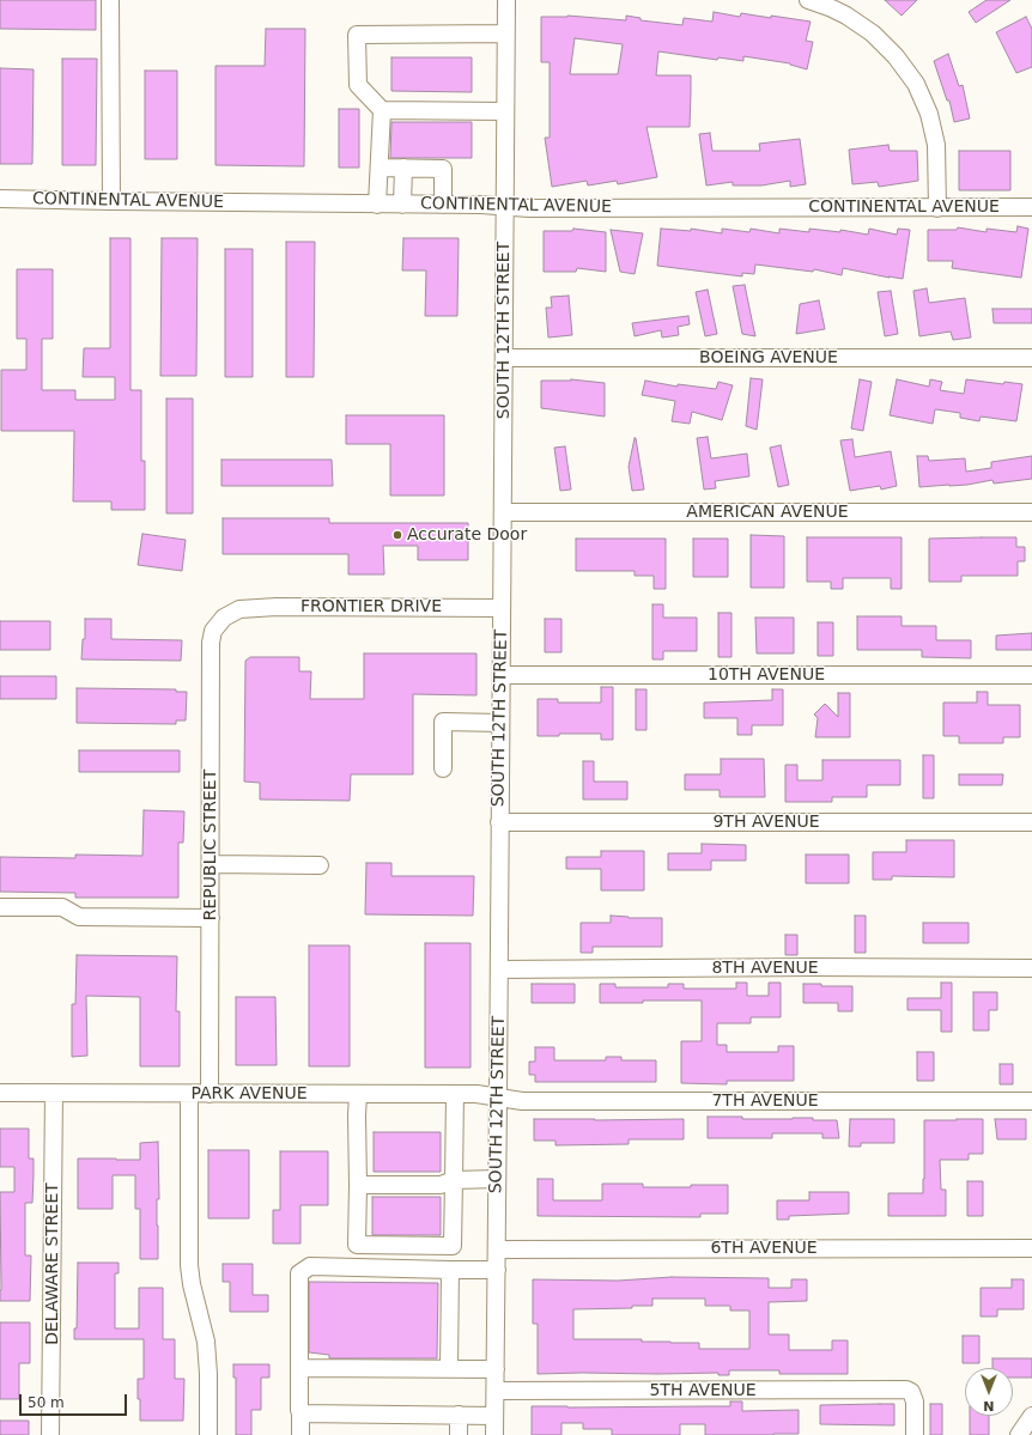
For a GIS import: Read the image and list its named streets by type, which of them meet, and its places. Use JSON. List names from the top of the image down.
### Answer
{
  "streets": {
    "street": [
      "CONTINENTAL AVENUE",
      "SOUTH 12TH STREET",
      "BOEING AVENUE",
      "AMERICAN AVENUE",
      "FRONTIER DRIVE",
      "10TH AVENUE",
      "9TH AVENUE",
      "REPUBLIC STREET",
      "8TH AVENUE",
      "PARK AVENUE",
      "7TH AVENUE",
      "6TH AVENUE",
      "DELAWARE STREET",
      "5TH AVENUE"
    ]
  },
  "crossings": [
    ["CONTINENTAL AVENUE", "SOUTH 12TH STREET"],
    ["SOUTH 12TH STREET", "BOEING AVENUE"],
    ["SOUTH 12TH STREET", "AMERICAN AVENUE"],
    ["SOUTH 12TH STREET", "FRONTIER DRIVE"],
    ["SOUTH 12TH STREET", "10TH AVENUE"],
    ["SOUTH 12TH STREET", "9TH AVENUE"],
    ["SOUTH 12TH STREET", "8TH AVENUE"],
    ["SOUTH 12TH STREET", "PARK AVENUE"],
    ["SOUTH 12TH STREET", "7TH AVENUE"],
    ["SOUTH 12TH STREET", "6TH AVENUE"],
    ["SOUTH 12TH STREET", "5TH AVENUE"],
    ["FRONTIER DRIVE", "REPUBLIC STREET"],
    ["REPUBLIC STREET", "PARK AVENUE"],
    ["PARK AVENUE", "7TH AVENUE"],
    ["PARK AVENUE", "DELAWARE STREET"]
  ],
  "places": ["Accurate Door"],
  "scale_bar": "50 m",
  "north": "bottom"
}
